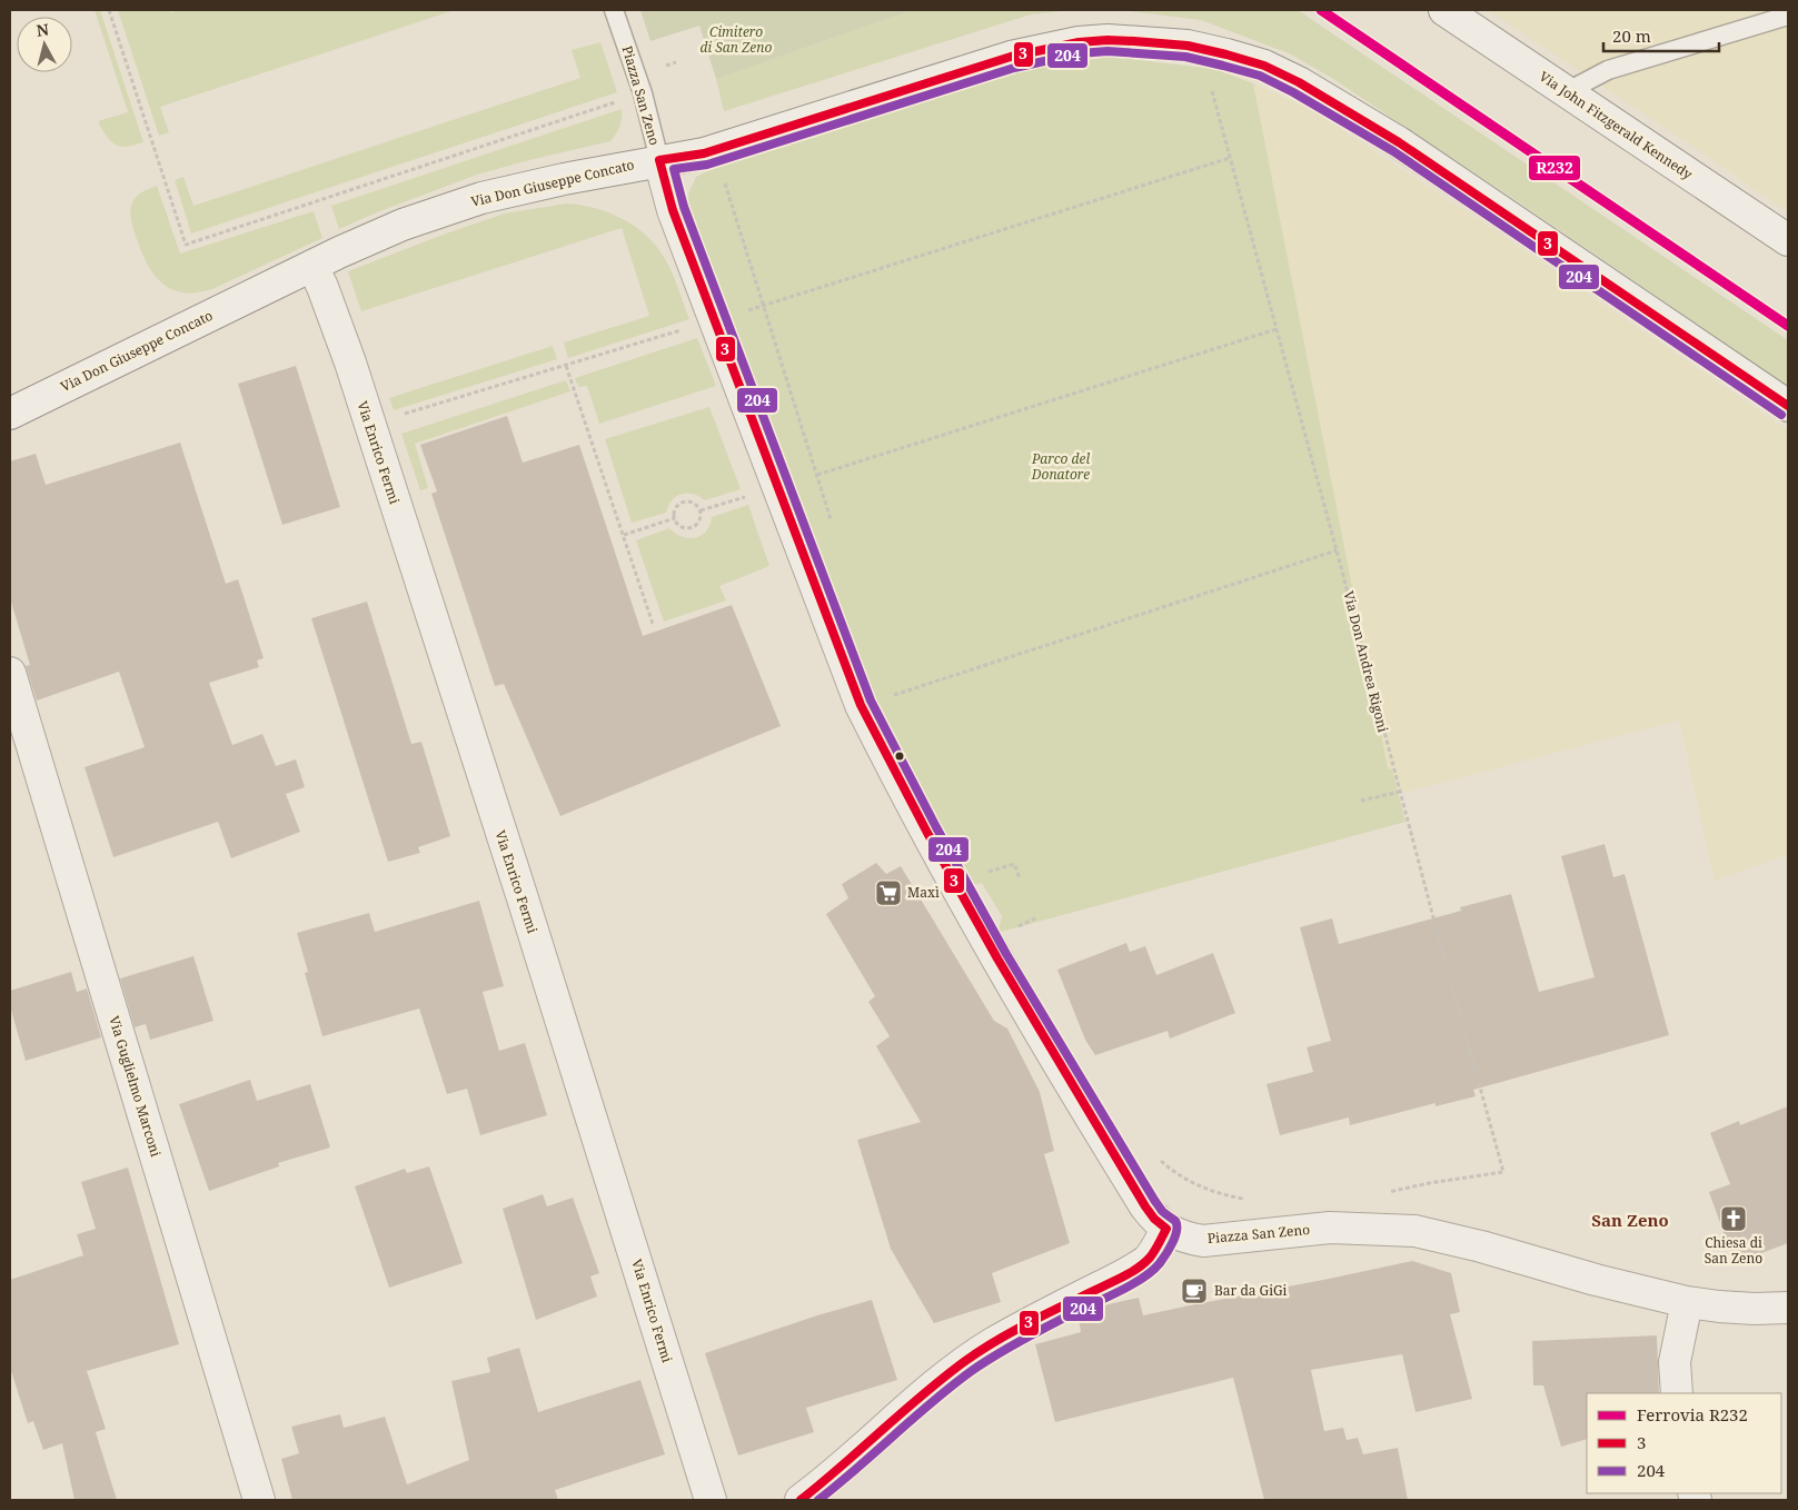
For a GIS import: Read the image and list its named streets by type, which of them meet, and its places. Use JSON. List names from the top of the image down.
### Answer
{
  "streets": {
    "street": [
      "Piazza San Zeno",
      "Via John Fitzgerald Kennedy",
      "Via Don Giuseppe Concato",
      "Via Enrico Fermi",
      "Via Guglielmo Marconi"
    ],
    "path": ["Via Don Andrea Rigoni"]
  },
  "crossings": [
    ["Piazza San Zeno", "Via Don Giuseppe Concato"],
    ["Via Don Giuseppe Concato", "Via Enrico Fermi"]
  ],
  "districts": ["San Zeno"],
  "parks": ["Cimitero di San Zeno", "Parco del Donatore"],
  "places": {
    "supermarket": ["Maxì"],
    "church": ["Chiesa di San Zeno"],
    "cafe": ["Bar da GiGi"]
  },
  "lines": ["rail line R232", "transit line 3", "transit line 204"],
  "legend": ["Ferrovia R232", "3", "204"],
  "scale_bar": "20 m",
  "north": "top"
}
